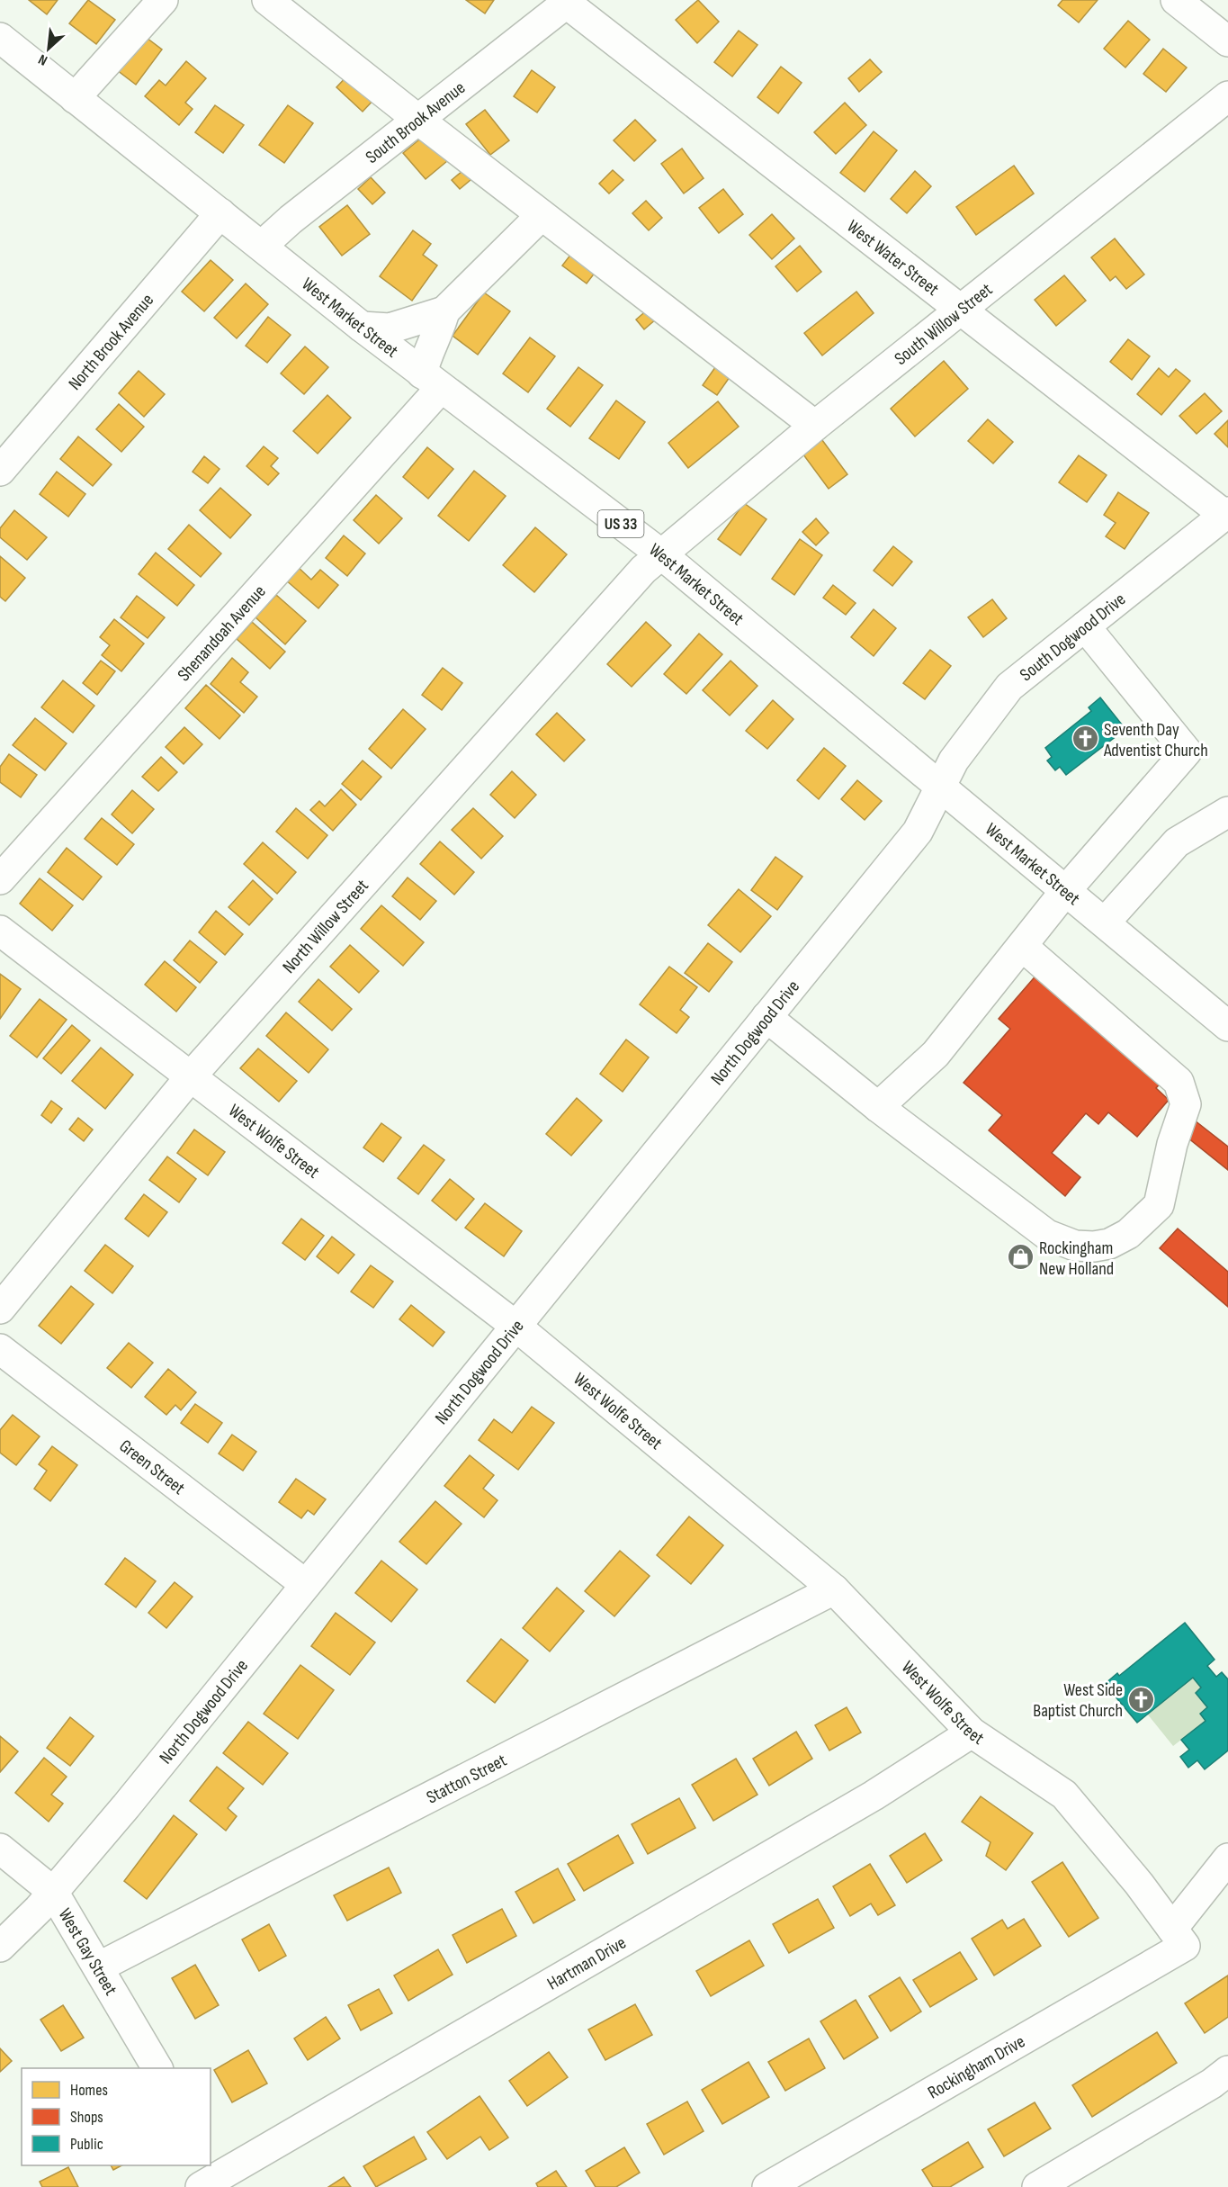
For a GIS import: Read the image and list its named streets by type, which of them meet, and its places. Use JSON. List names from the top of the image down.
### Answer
{
  "streets": {
    "street": [
      "South Brook Avenue",
      "West Water Street",
      "West Market Street",
      "South Willow Street",
      "North Brook Avenue",
      "US 33",
      "Shenandoah Avenue",
      "South Dogwood Drive",
      "North Willow Street",
      "North Dogwood Drive",
      "West Wolfe Street",
      "Green Street",
      "Statton Street",
      "West Gay Street",
      "Hartman Drive",
      "Rockingham Drive"
    ]
  },
  "crossings": [
    ["South Brook Avenue", "West Water Street"],
    ["South Brook Avenue", "West Market Street"],
    ["West Water Street", "South Willow Street"],
    ["West Water Street", "South Dogwood Drive"],
    ["West Market Street", "South Willow Street"],
    ["West Market Street", "North Brook Avenue"],
    ["West Market Street", "Shenandoah Avenue"],
    ["West Market Street", "South Dogwood Drive"],
    ["West Market Street", "North Willow Street"],
    ["West Market Street", "North Dogwood Drive"],
    ["South Willow Street", "North Willow Street"],
    ["South Dogwood Drive", "North Dogwood Drive"],
    ["North Willow Street", "West Wolfe Street"],
    ["North Dogwood Drive", "West Wolfe Street"],
    ["North Dogwood Drive", "Green Street"],
    ["North Dogwood Drive", "West Gay Street"],
    ["West Wolfe Street", "Statton Street"],
    ["West Wolfe Street", "Hartman Drive"],
    ["West Wolfe Street", "Rockingham Drive"],
    ["Statton Street", "West Gay Street"]
  ],
  "places": {
    "church": ["Seventh Day Adventist Church", "West Side Baptist Church"],
    "shop": ["Rockingham New Holland"]
  },
  "legend": ["Homes", "Shops", "Public"],
  "north": "bottom left"
}
